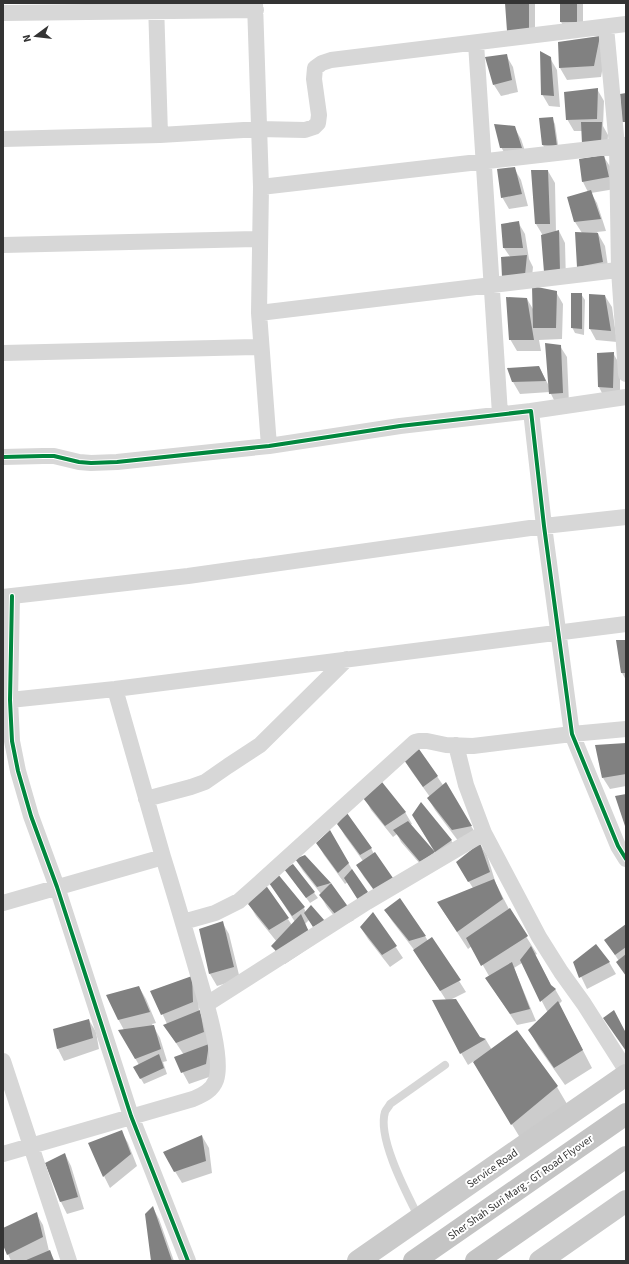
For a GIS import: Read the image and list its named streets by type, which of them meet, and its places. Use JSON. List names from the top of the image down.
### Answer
{
  "streets": {
    "highway": ["Sher Shah Suri Marg - GT Road Flyover"],
    "main road": ["Service Road"]
  },
  "north": "left"
}
